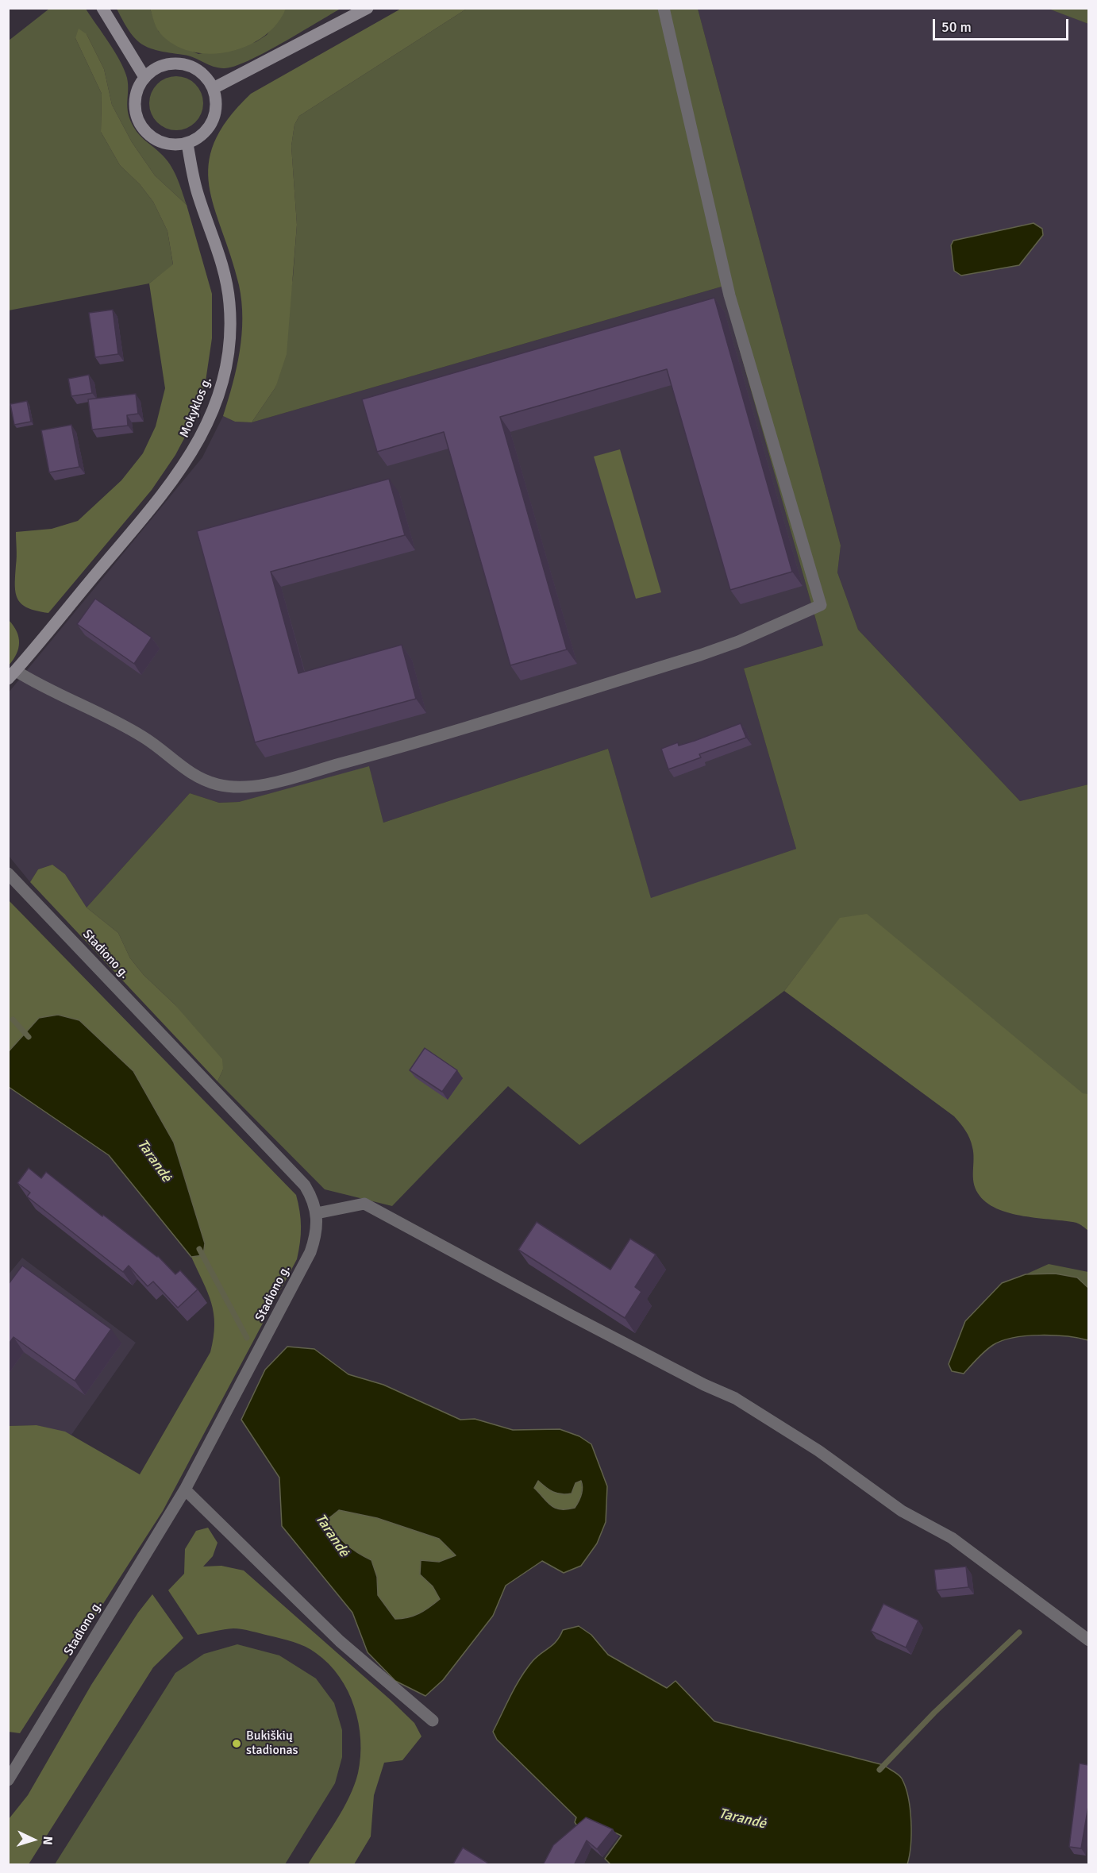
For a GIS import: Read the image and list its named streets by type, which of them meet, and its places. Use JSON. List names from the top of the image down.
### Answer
{
  "streets": {
    "street": ["Mokyklos g.", "Stadiono g."]
  },
  "water": ["Tarandė"],
  "places": ["Bukiškių stadionas"],
  "scale_bar": "50 m",
  "north": "right"
}
